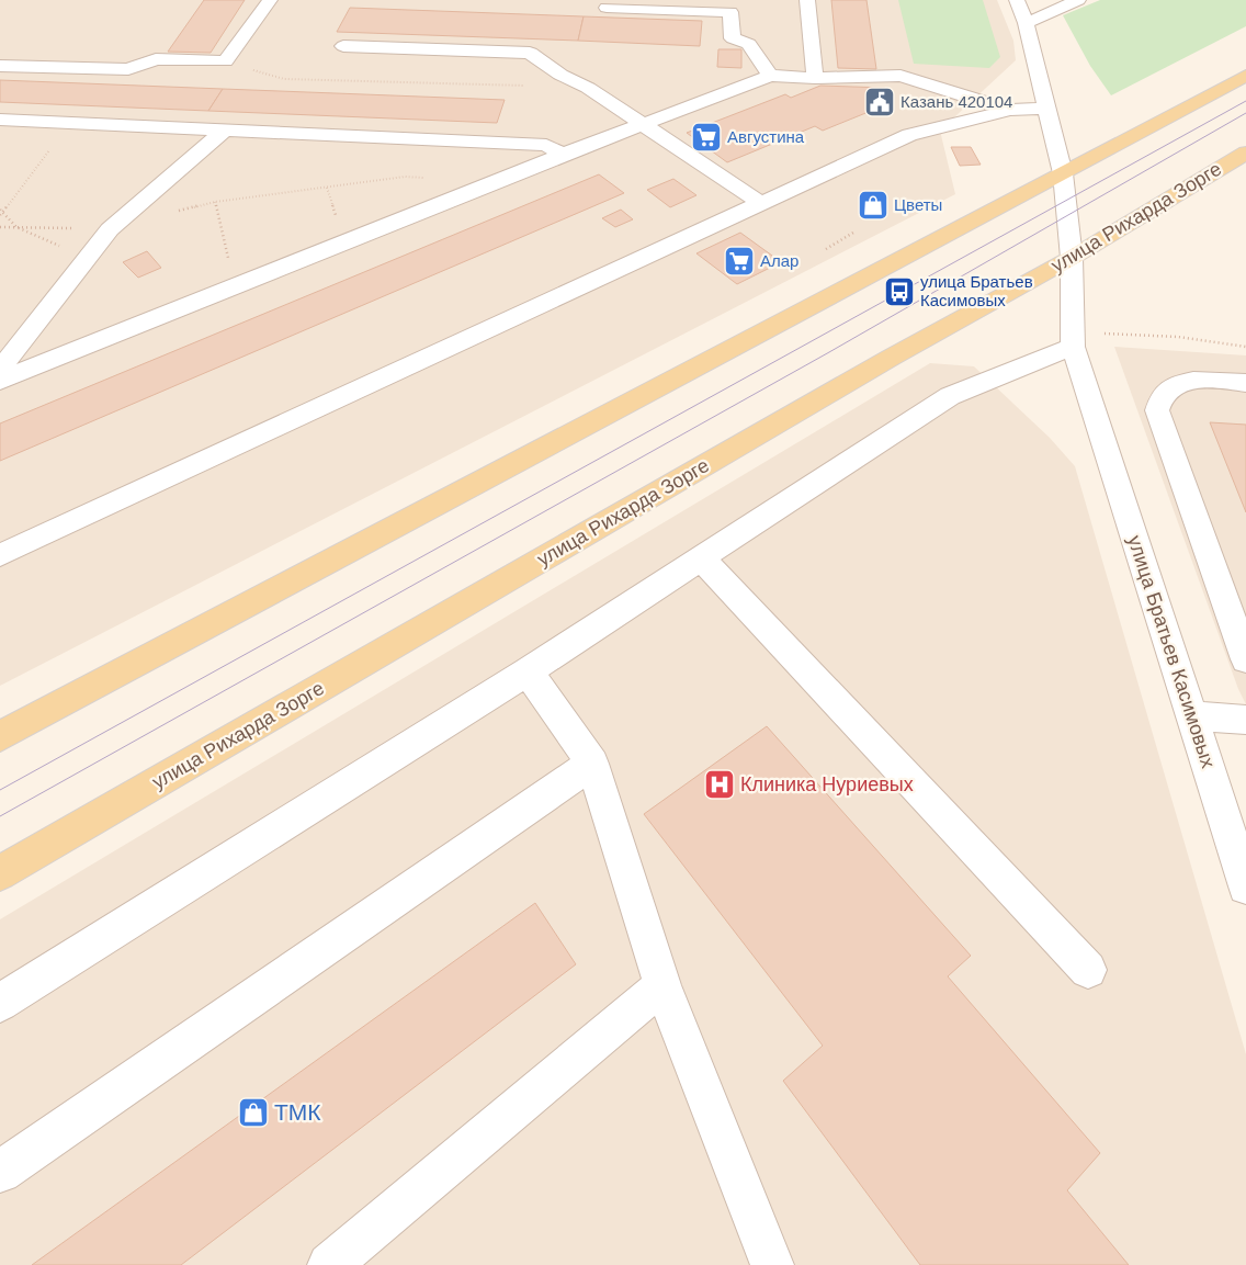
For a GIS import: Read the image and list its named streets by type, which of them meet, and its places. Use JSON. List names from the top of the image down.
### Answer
{
  "streets": {
    "main road": ["улица Рихарда Зорге"],
    "street": ["улица Братьев Касимовых"]
  },
  "crossings": [
    ["улица Рихарда Зорге", "улица Братьев Касимовых"]
  ],
  "places": {
    "public building": ["Казань 420104"],
    "supermarket": ["Августина", "Алар"],
    "shop": ["Цветы", "ТМК"],
    "bus stop": ["улица Братьев Касимовых"],
    "hospital": ["Клиника Нуриевых"]
  }
}
